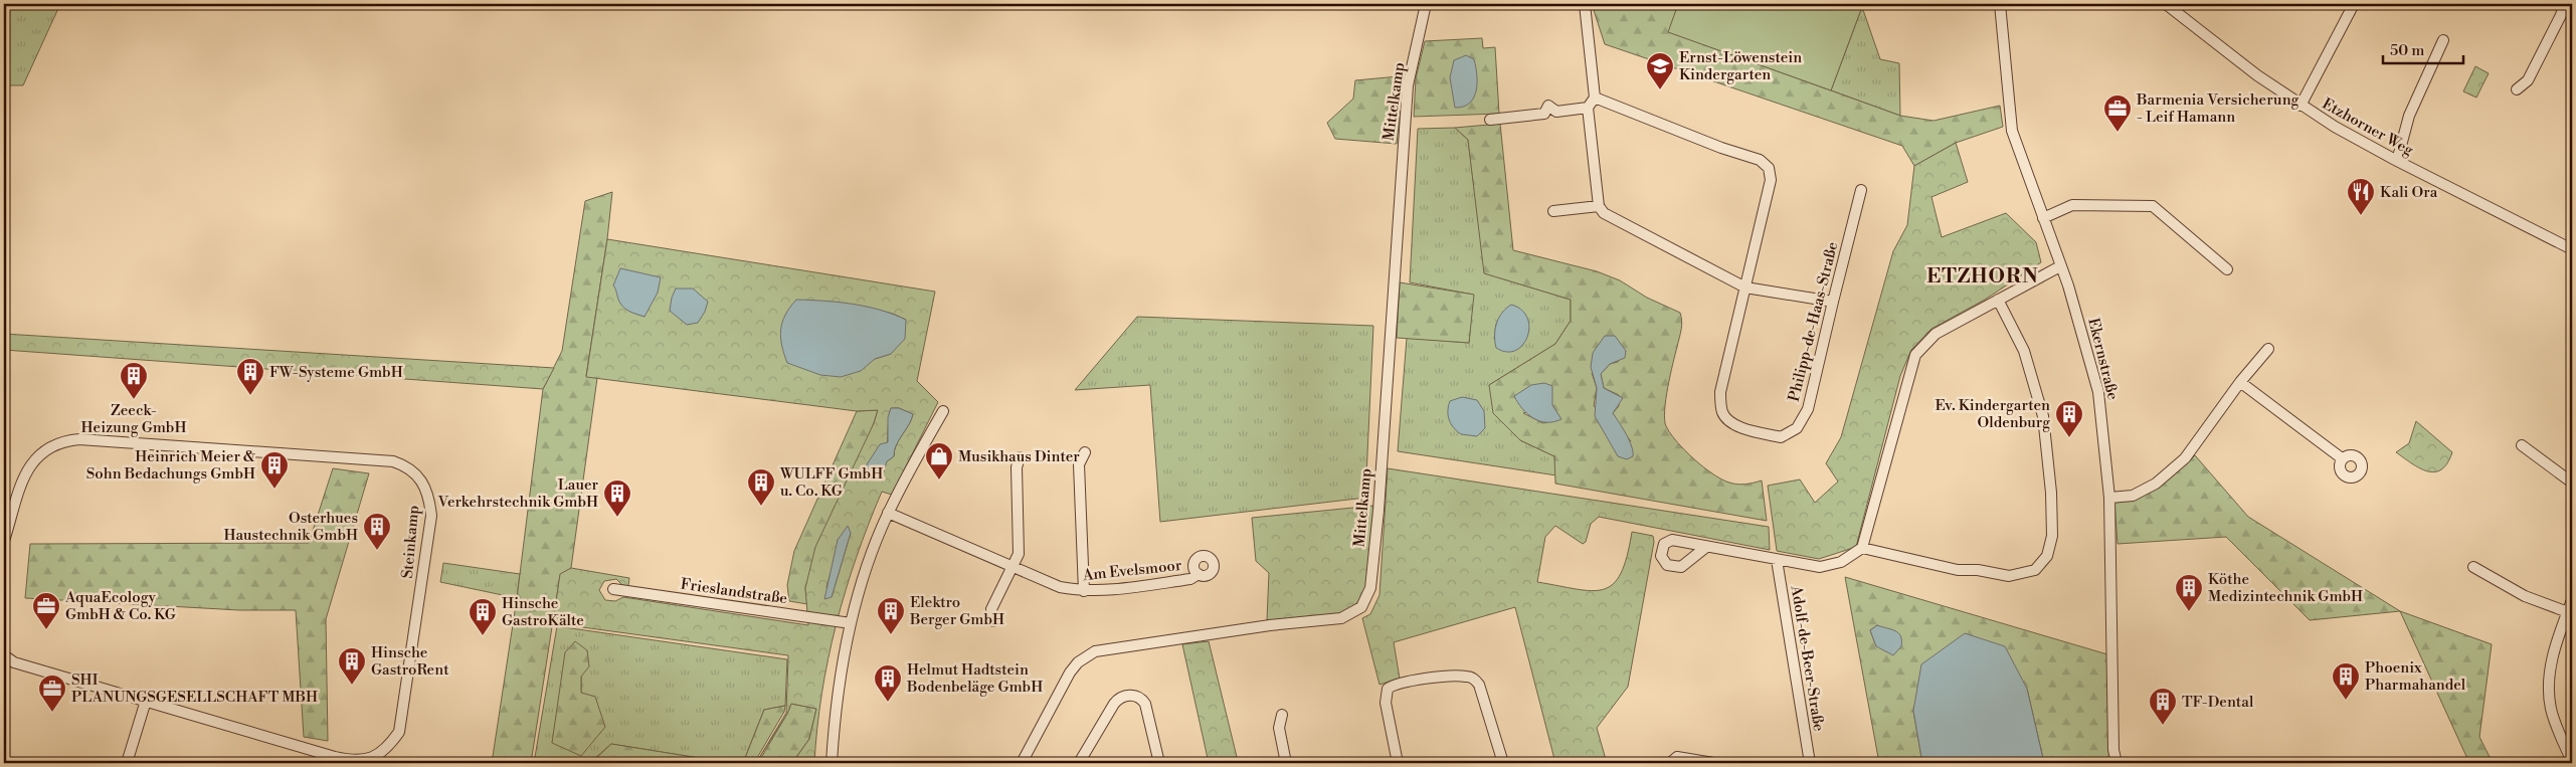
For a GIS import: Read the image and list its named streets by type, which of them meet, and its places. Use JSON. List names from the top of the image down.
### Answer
{
  "streets": {
    "street": [
      "Mittelkamp",
      "Etzhorner Weg",
      "Philipp-de-Haas-Straße",
      "Ekernstraße",
      "Steinkamp",
      "Am Evelsmoor",
      "Frieslandstraße",
      "Adolf-de-Beer-Straße"
    ]
  },
  "districts": ["ETZHORN"],
  "places": {
    "school or university": ["Ernst-Löwenstein Kindergarten"],
    "office": ["Barmenia Versicherung - Leif Hamann", "AquaEcology GmbH & Co. KG", "SHI PLANUNGSGESELLSCHAFT MBH"],
    "restaurant": ["Kali Ora"],
    "building": [
      "FW-Systeme GmbH",
      "Zeeck- Heizung GmbH",
      "Ev. Kindergarten Oldenburg",
      "Heinrich Meier & Sohn Bedachungs GmbH",
      "WULFF GmbH u. Co. KG",
      "Lauer Verkehrstechnik GmbH",
      "Osterhues Haustechnik GmbH",
      "Köthe Medizintechnik GmbH",
      "Elektro Berger GmbH",
      "Hinsche GastroKälte",
      "Hinsche GastroRent",
      "Phoenix Pharmahandel",
      "Helmut Hadtstein Bodenbeläge GmbH",
      "TF-Dental"
    ],
    "shop": ["Musikhaus Dinter"]
  },
  "scale_bar": "50 m"
}
